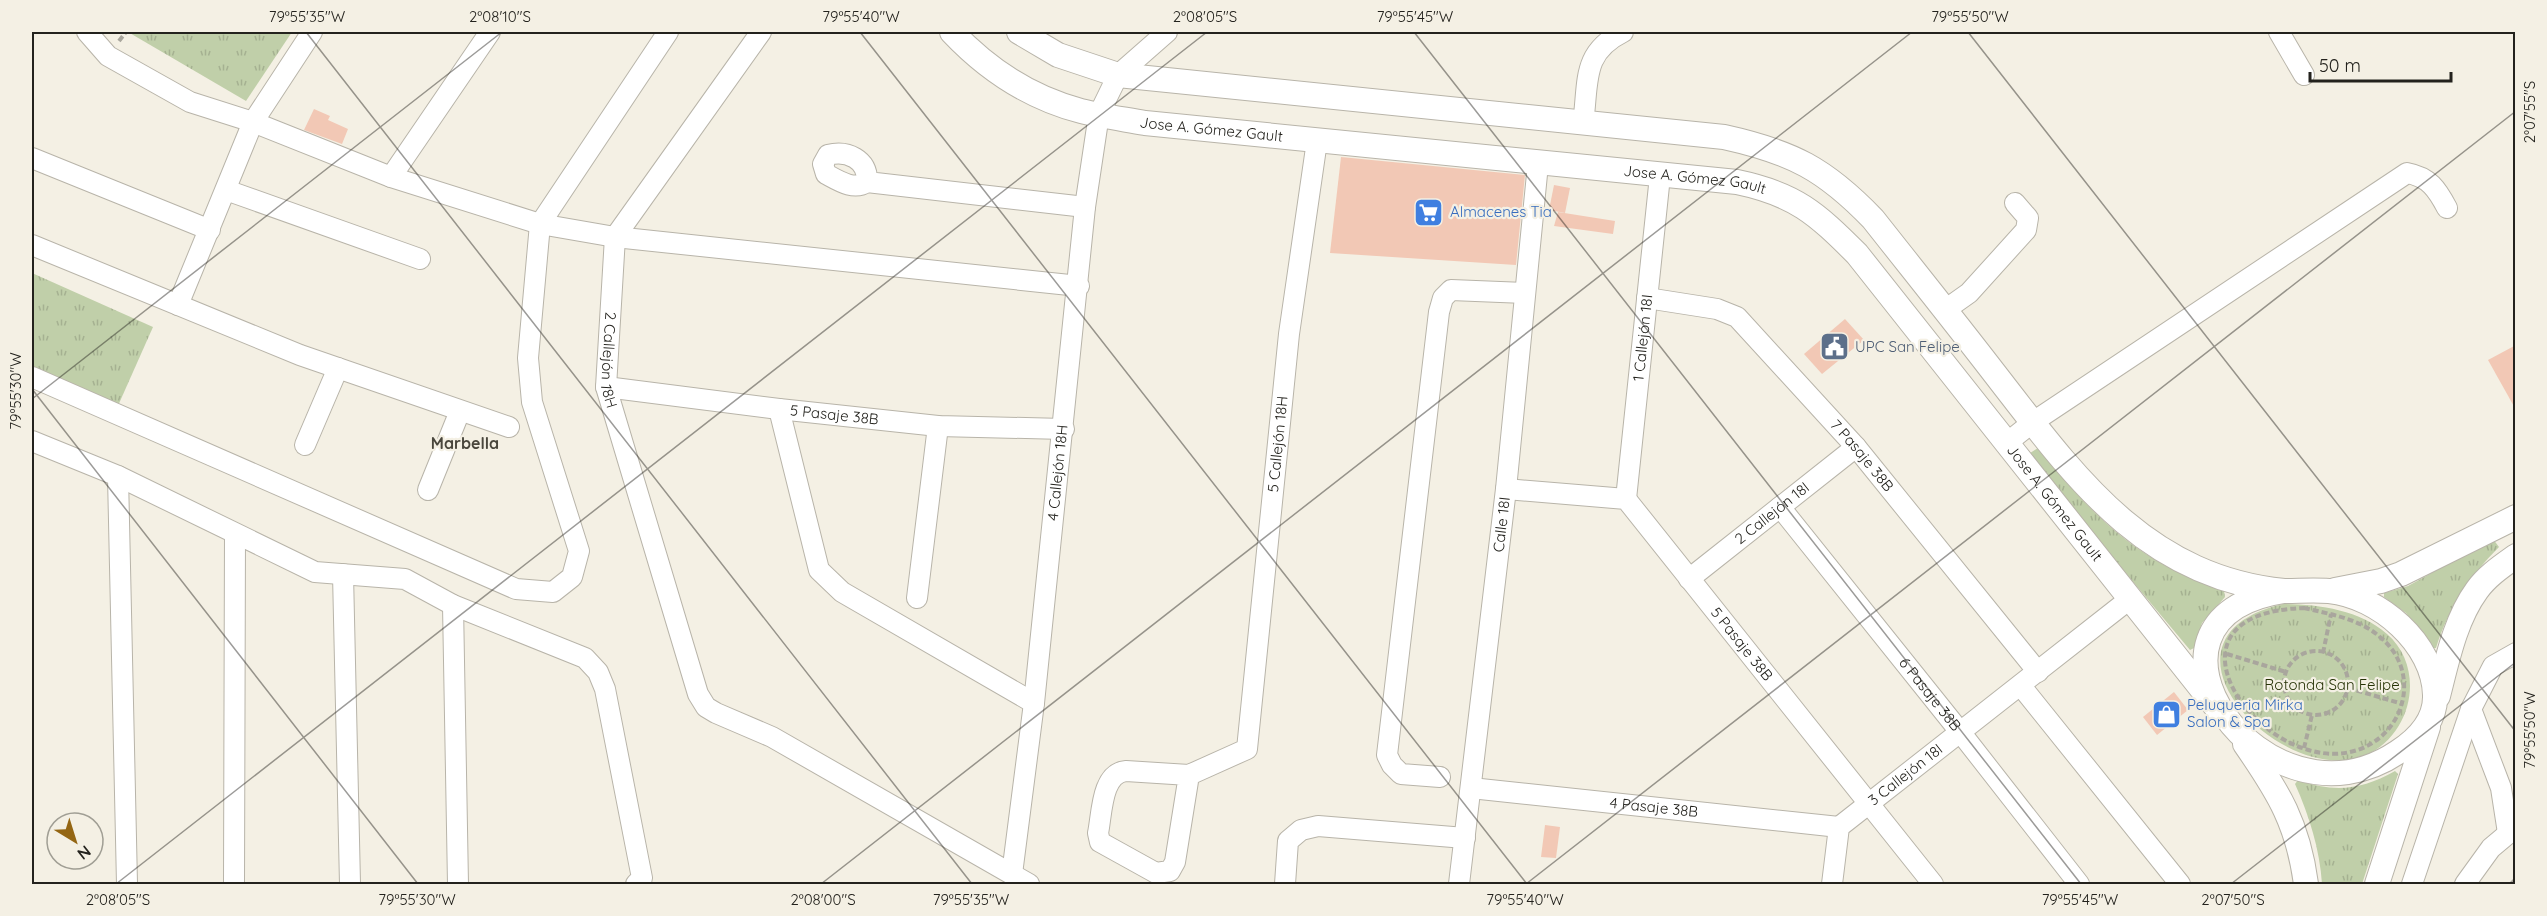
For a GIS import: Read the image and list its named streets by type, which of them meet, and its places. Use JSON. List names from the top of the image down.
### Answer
{
  "streets": {
    "main road": ["Jose A. Gómez Gault"],
    "street": [
      "1 Callejón 18I",
      "2 Callejón 18H",
      "5 Pasaje 38B",
      "5 Callejón 18H",
      "7 Pasaje 38B",
      "4 Callejón 18H",
      "2 Callejón 18I",
      "Calle 18I",
      "6 Pasaje 38B",
      "3 Callejón 18I",
      "4 Pasaje 38B"
    ]
  },
  "crossings": [
    ["Jose A. Gómez Gault", "1 Callejón 18I"],
    ["Jose A. Gómez Gault", "5 Callejón 18H"],
    ["Jose A. Gómez Gault", "4 Callejón 18H"],
    ["Jose A. Gómez Gault", "Calle 18I"],
    ["Jose A. Gómez Gault", "3 Callejón 18I"],
    ["1 Callejón 18I", "5 Pasaje 38B"],
    ["1 Callejón 18I", "7 Pasaje 38B"],
    ["2 Callejón 18H", "5 Pasaje 38B"],
    ["2 Callejón 18H", "4 Callejón 18H"],
    ["5 Pasaje 38B", "4 Callejón 18H"],
    ["5 Pasaje 38B", "2 Callejón 18I"],
    ["5 Pasaje 38B", "3 Callejón 18I"],
    ["7 Pasaje 38B", "2 Callejón 18I"],
    ["7 Pasaje 38B", "3 Callejón 18I"],
    ["2 Callejón 18I", "6 Pasaje 38B"],
    ["Calle 18I", "4 Pasaje 38B"],
    ["6 Pasaje 38B", "3 Callejón 18I"],
    ["3 Callejón 18I", "4 Pasaje 38B"]
  ],
  "districts": ["Marbella"],
  "parks": ["Rotonda San Felipe"],
  "places": {
    "supermarket": ["Almacenes Tia"],
    "public building": ["UPC San Felipe"],
    "shop": ["Peluqueria Mirka Salon & Spa"]
  },
  "scale_bar": "50 m",
  "north": "bottom right",
  "coordinates": [
    "79°55'35\"W",
    "2°08'10\"S",
    "79°55'40\"W",
    "2°08'05\"S",
    "79°55'45\"W",
    "79°55'50\"W",
    "2°07'55\"S",
    "79°55'30\"W",
    "2°08'00\"S",
    "2°07'50\"S"
  ]
}
